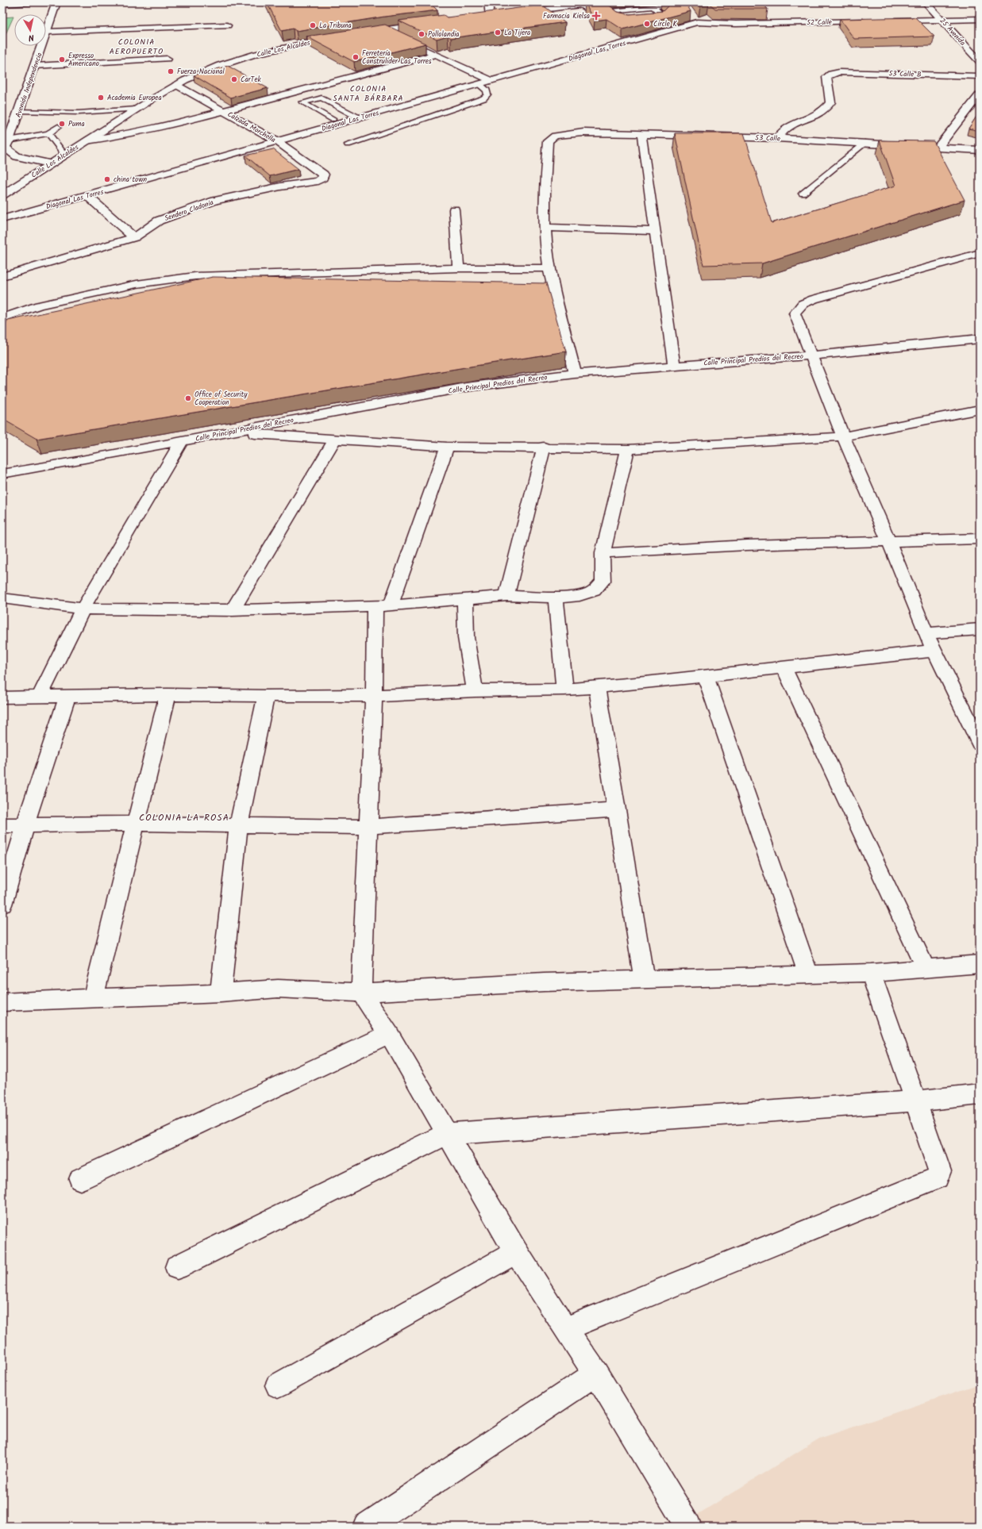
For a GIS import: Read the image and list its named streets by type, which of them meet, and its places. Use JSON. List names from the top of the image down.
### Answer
{
  "streets": {
    "street": [
      "52 Calle",
      "25 Avenida",
      "Calle Los Alcaldes",
      "Diagonal Las Torres",
      "53 Calle B",
      "Avenida Independencia",
      "Calzada Morchella",
      "53 Calle",
      "Sendero Cladonia",
      "Calle Principal Predios del Recreo"
    ]
  },
  "crossings": [
    ["52 Calle", "Diagonal Las Torres"],
    ["Calle Los Alcaldes", "Calzada Morchella"],
    ["Diagonal Las Torres", "Calzada Morchella"],
    ["53 Calle B", "53 Calle"],
    ["Calzada Morchella", "Sendero Cladonia"]
  ],
  "districts": ["COLONIA AEROPUERTO", "COLONIA SANTA BÁRBARA", "COLONIA LA ROSA"],
  "places": {
    "health": ["Farmacia Kielsa"],
    "other": [
      "Circle K",
      "La Tribuna",
      "La Tijera",
      "Pollolandia",
      "Ferretería Construlider Las Torres",
      "Expresso Americano",
      "Fuerza Nacional",
      "CarTek",
      "Academia Europea",
      "Puma",
      "china town",
      "Office of Security Cooperation"
    ]
  },
  "north": "bottom"
}
